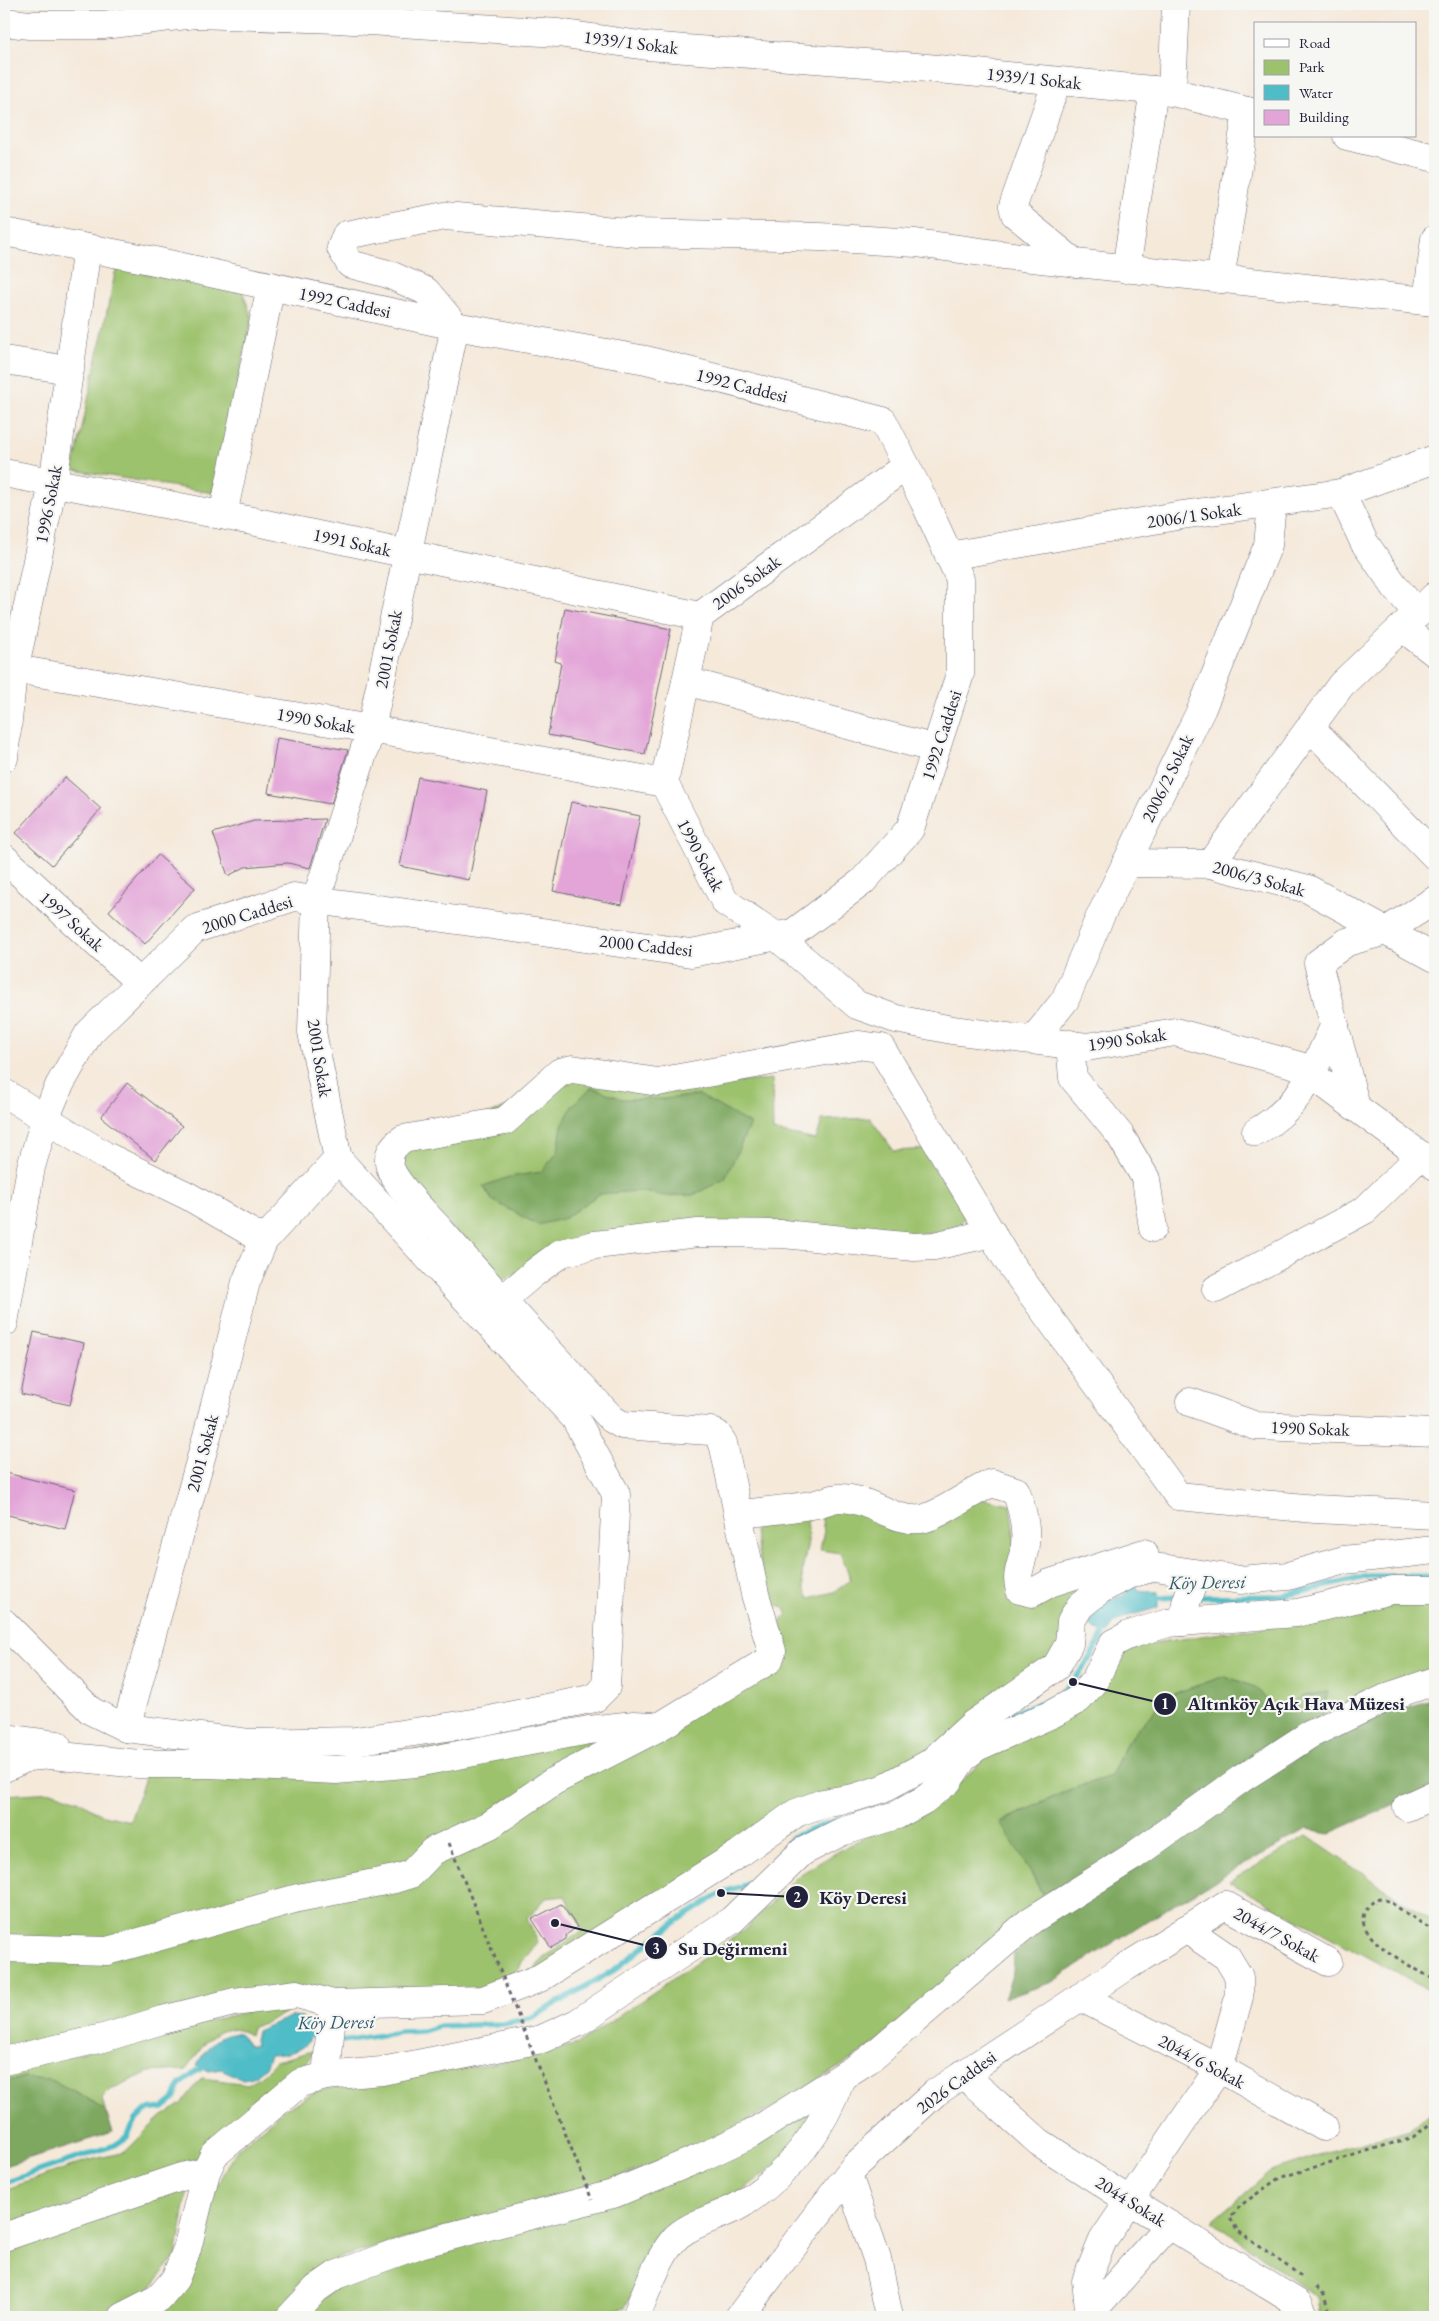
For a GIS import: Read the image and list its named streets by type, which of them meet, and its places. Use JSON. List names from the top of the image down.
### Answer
{
  "streets": {
    "street": [
      "1939/1 Sokak",
      "1992 Caddesi",
      "1996 Sokak",
      "2006/1 Sokak",
      "1991 Sokak",
      "2006 Sokak",
      "2001 Sokak",
      "1990 Sokak",
      "2006/2 Sokak",
      "2006/3 Sokak",
      "2000 Caddesi",
      "1997 Sokak",
      "2044/7 Sokak",
      "2044/6 Sokak",
      "2026 Caddesi",
      "2044 Sokak"
    ]
  },
  "crossings": [
    ["1992 Caddesi", "1996 Sokak"],
    ["1992 Caddesi", "2006/1 Sokak"],
    ["1992 Caddesi", "2006 Sokak"],
    ["1992 Caddesi", "2001 Sokak"],
    ["1992 Caddesi", "1990 Sokak"],
    ["1992 Caddesi", "2000 Caddesi"],
    ["1996 Sokak", "1991 Sokak"],
    ["1996 Sokak", "1990 Sokak"],
    ["2006/1 Sokak", "2006/2 Sokak"],
    ["1991 Sokak", "2006 Sokak"],
    ["1991 Sokak", "2001 Sokak"],
    ["2006 Sokak", "1990 Sokak"],
    ["2001 Sokak", "1990 Sokak"],
    ["2001 Sokak", "2000 Caddesi"],
    ["1990 Sokak", "2006/2 Sokak"],
    ["1990 Sokak", "2000 Caddesi"],
    ["2006/2 Sokak", "2006/3 Sokak"],
    ["2000 Caddesi", "1997 Sokak"],
    ["2044/7 Sokak", "2026 Caddesi"],
    ["2044/6 Sokak", "2026 Caddesi"],
    ["2026 Caddesi", "2044 Sokak"]
  ],
  "water": ["Köy Deresi"],
  "places": ["Altınköy Açık Hava Müzesi", "Köy Deresi", "Su Değirmeni"],
  "legend": [
    "Road",
    "Park",
    "Water",
    "Building"
  ]
}
